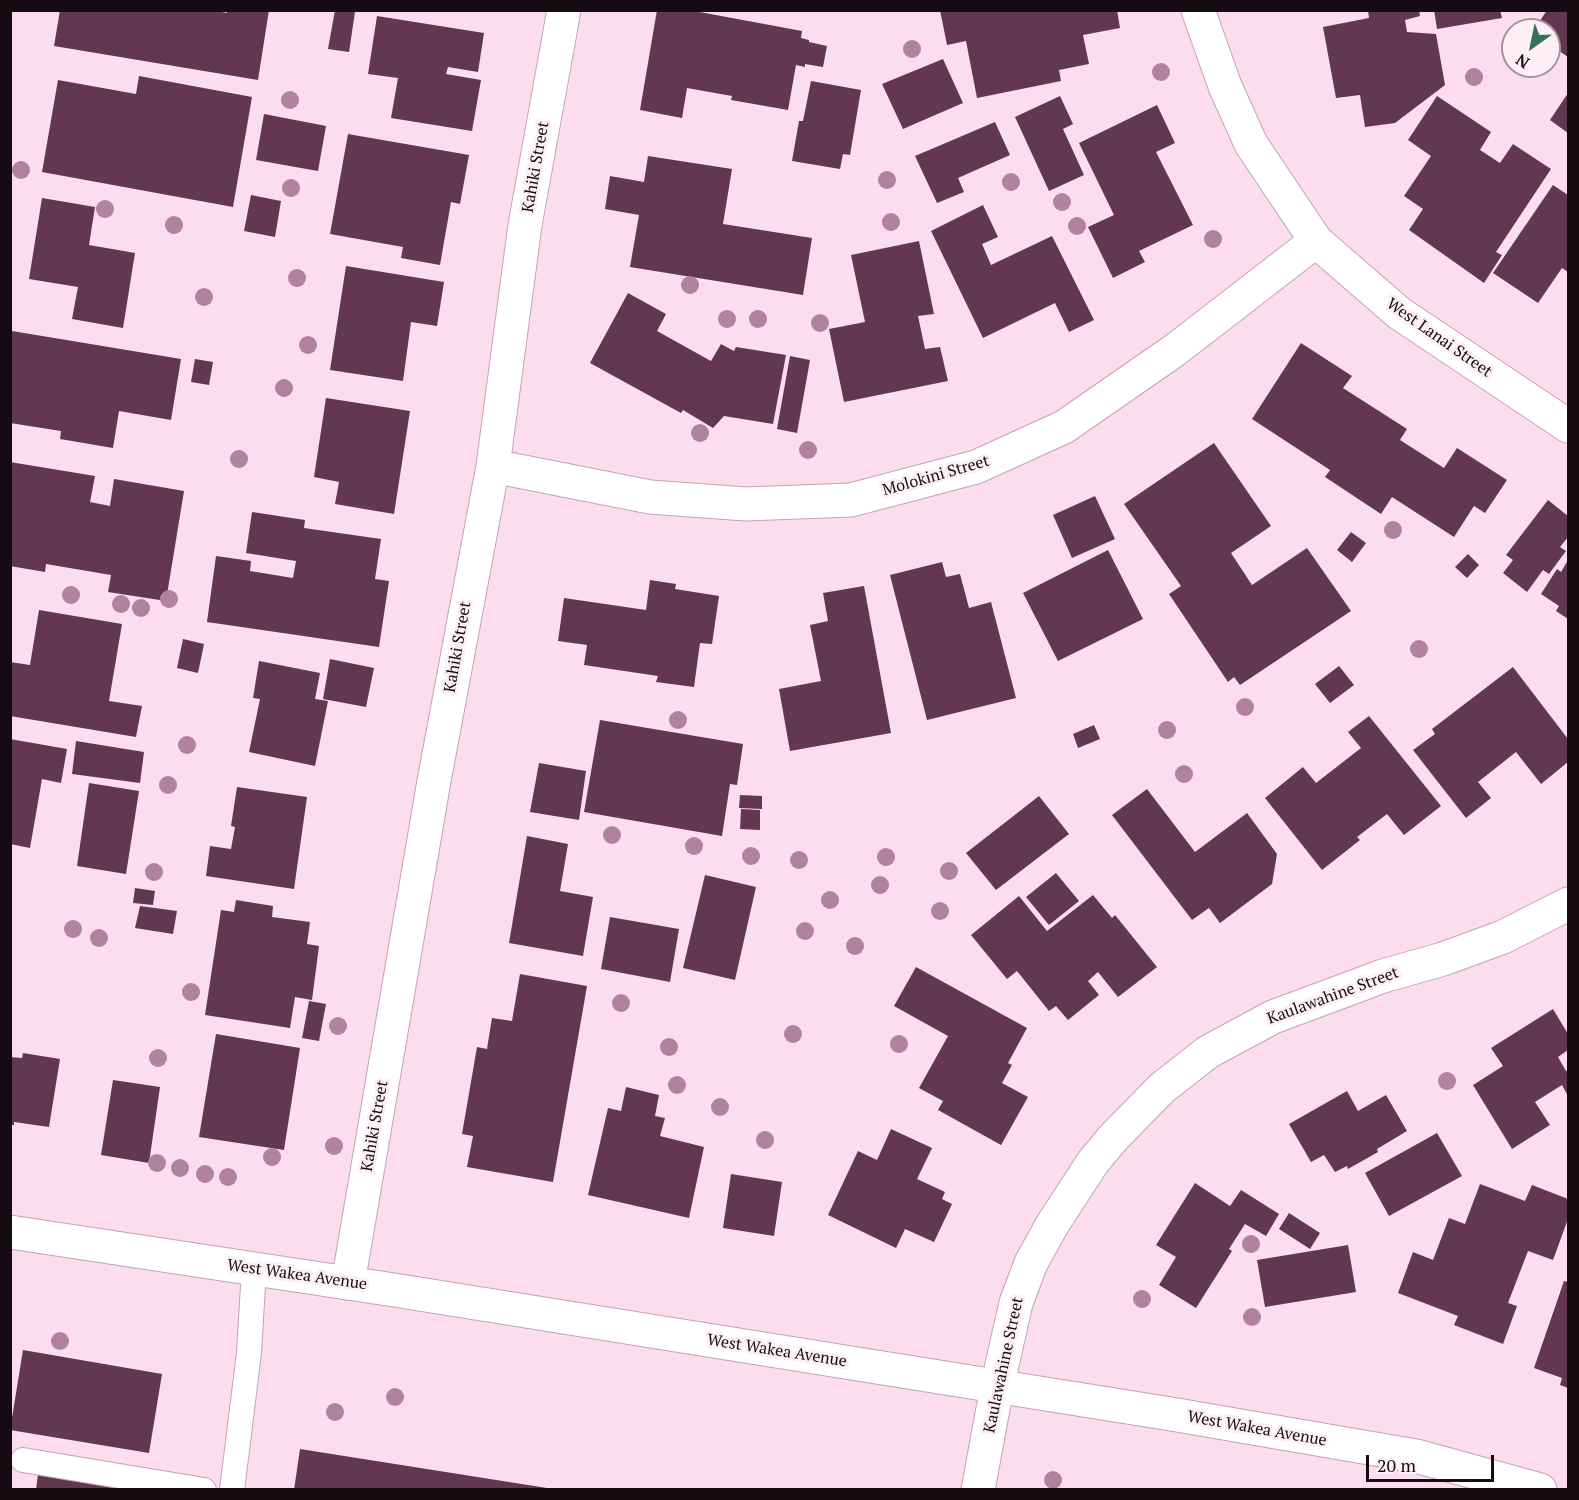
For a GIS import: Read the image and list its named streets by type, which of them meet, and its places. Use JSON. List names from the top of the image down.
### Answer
{
  "streets": {
    "street": [
      "Kahiki Street",
      "West Lanai Street",
      "Molokini Street",
      "Kaulawahine Street",
      "West Wakea Avenue"
    ]
  },
  "crossings": [
    ["Kahiki Street", "Molokini Street"],
    ["Kahiki Street", "West Wakea Avenue"],
    ["West Lanai Street", "Molokini Street"],
    ["Kaulawahine Street", "West Wakea Avenue"]
  ],
  "scale_bar": "20 m",
  "north": "bottom left"
}
